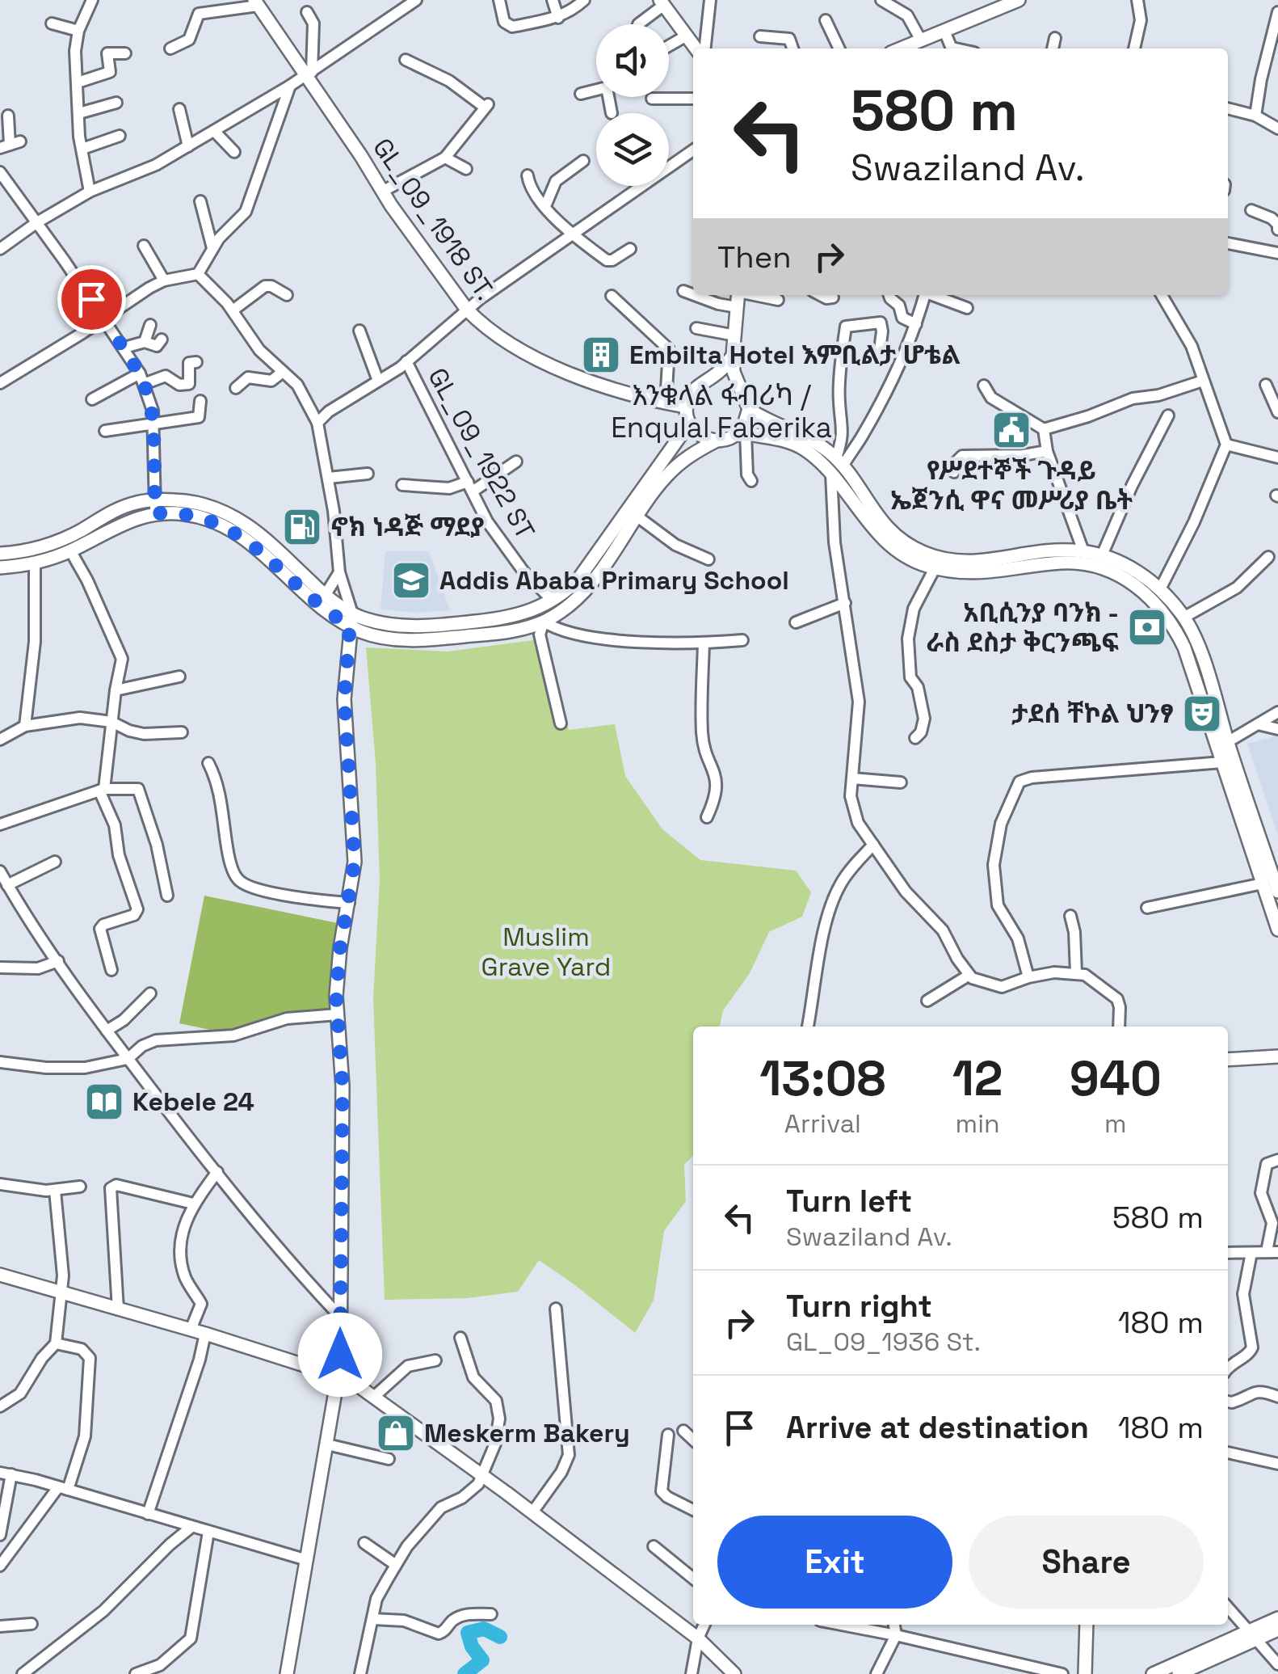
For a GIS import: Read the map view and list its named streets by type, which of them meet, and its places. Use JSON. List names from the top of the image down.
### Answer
{
  "streets": {
    "main road": ["GL_09_1918 ST."],
    "street": ["GL_09_1922 ST"]
  },
  "districts": ["እንቁላል ፋብሪካ / Enqulal Faberika"],
  "parks": ["Muslim Grave Yard"],
  "places": {
    "building": ["Embilta Hotel እምቢልታ ሆቴል"],
    "public building": ["የሥደተኞች ጉዳይ ኤጀንሲ ዋና መሥሪያ ቤት"],
    "fuel station": ["ኖክ ነዳጅ ማደያ"],
    "school or university": ["Addis Ababa Primary School"],
    "bank": ["አቢሲንያ ባንክ - ራስ ደስታ ቅርንጫፍ"],
    "theatre": ["ታደሰ ቸኮል ህንፃ"],
    "library": ["Kebele 24"],
    "shop": ["Meskerm Bakery"]
  },
  "page": {
    "turn": ["580 m", "Swaziland Av."],
    "then": "Then",
    "eta": [
      "13:08",
      "Arrival",
      "12",
      "min",
      "940",
      "m"
    ],
    "list": [
      {
        "name": "Turn left",
        "note": "Swaziland Av.",
        "value": "580 m"
      },
      {
        "name": "Turn right",
        "note": "GL_09_1936 St.",
        "value": "180 m"
      },
      {
        "name": "Arrive at destination",
        "value": "180 m"
      }
    ],
    "buttons": ["Exit", "Share"]
  }
}
